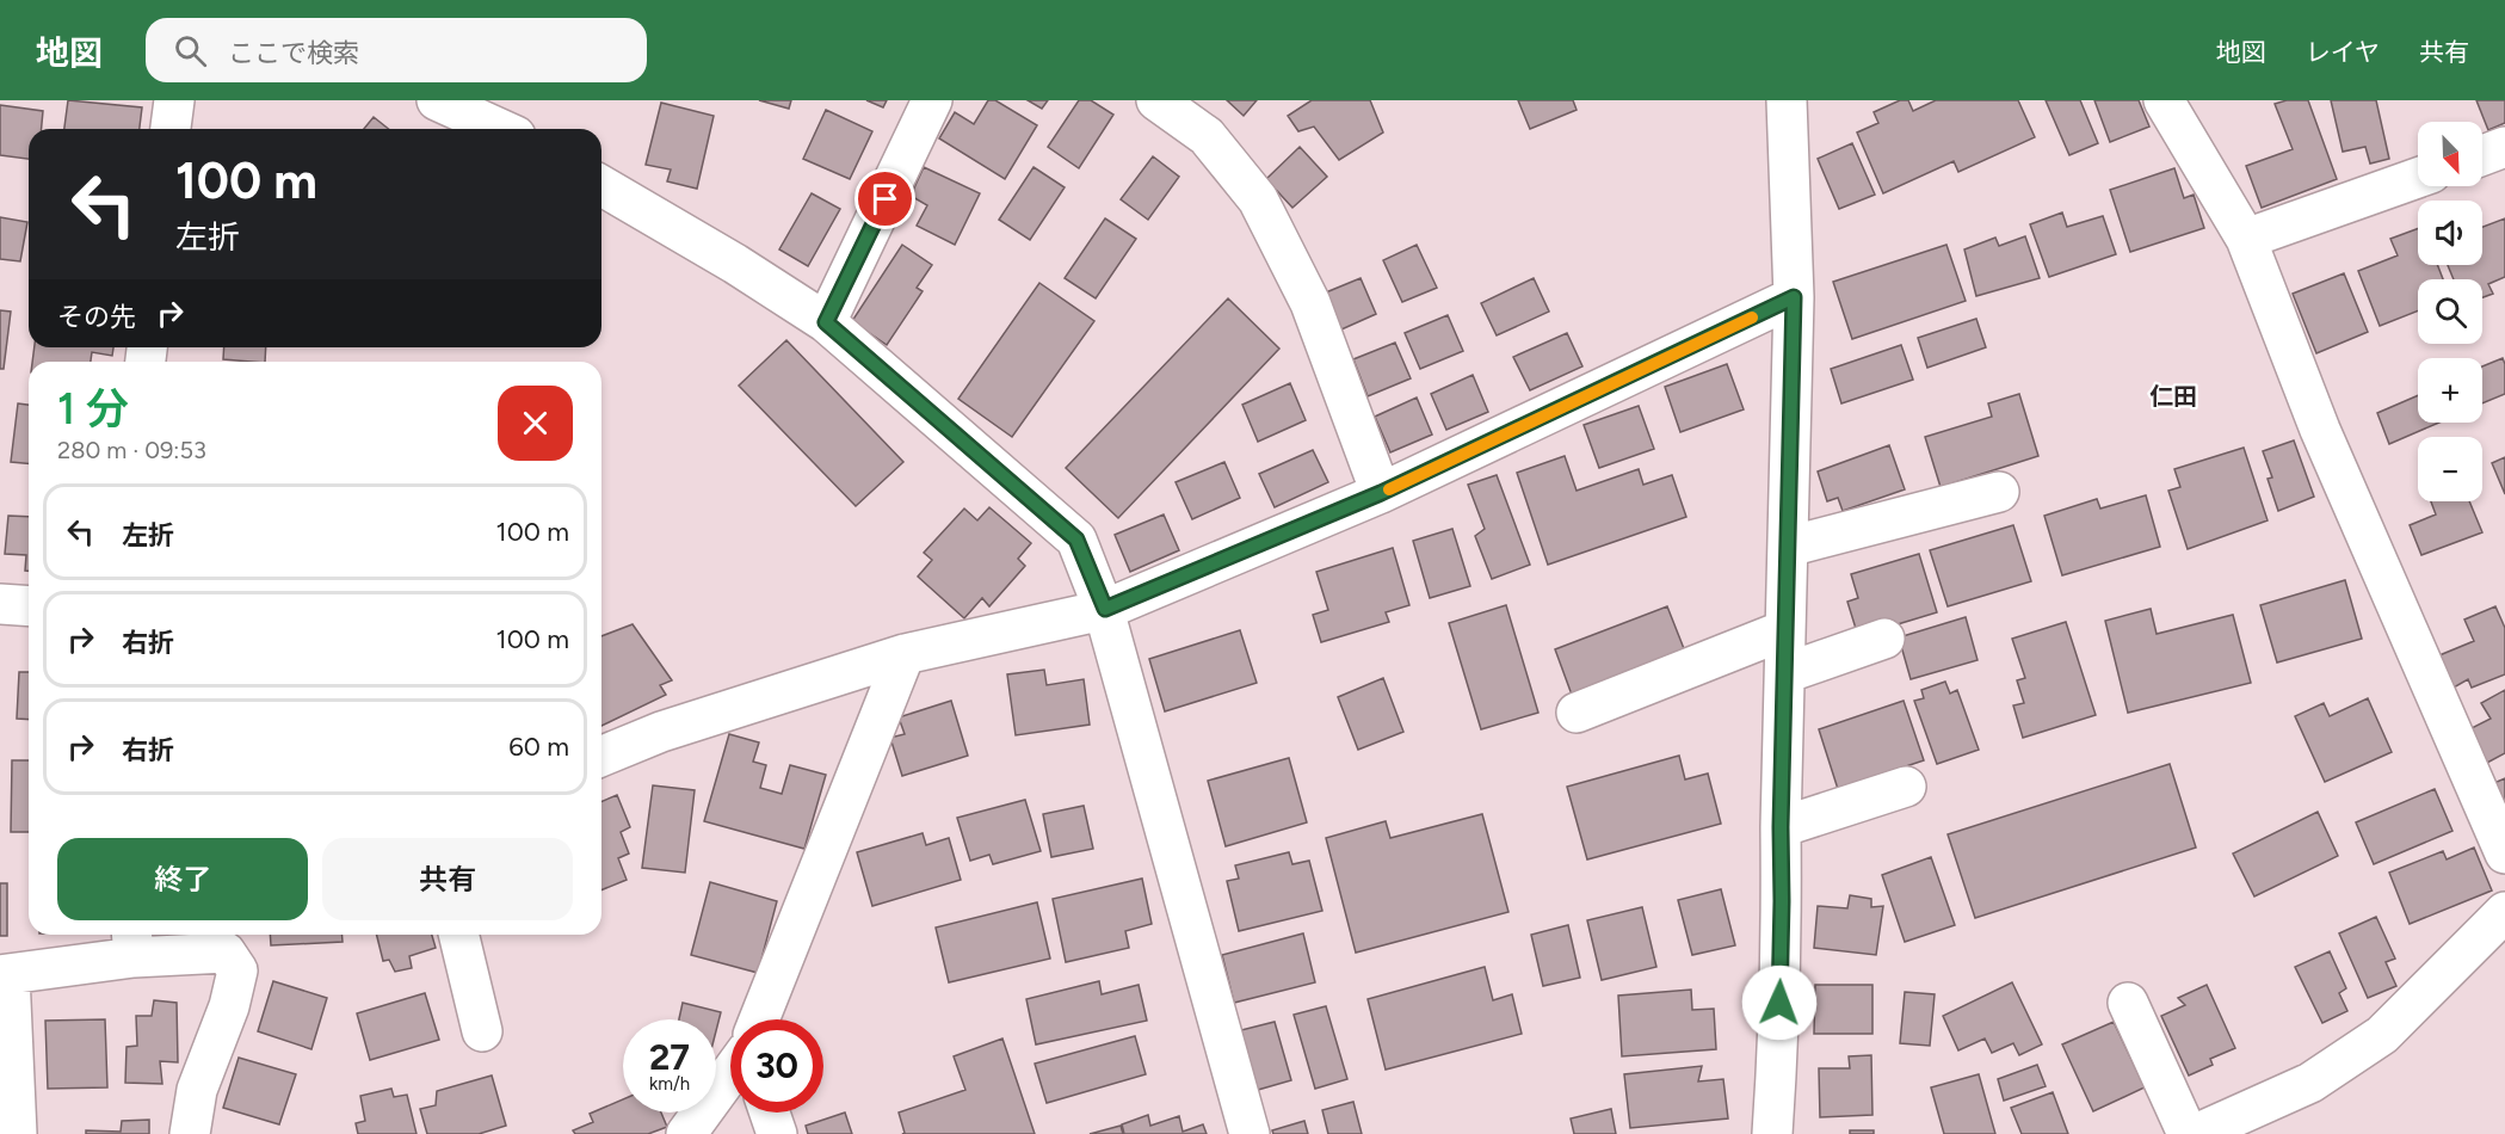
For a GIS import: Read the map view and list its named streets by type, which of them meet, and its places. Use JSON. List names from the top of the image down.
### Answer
{
  "districts": ["仁田"],
  "north": "bottom right",
  "page": {
    "header": "地図",
    "search": "ここで検索",
    "nav": ["地図", "レイヤ", "共有"],
    "map_buttons": ["+", "−"],
    "turn": ["100 m", "左折"],
    "then": "その先",
    "heading": ["1 分", "280 m · 09:53"],
    "list": [
      {
        "name": "左折",
        "value": "100 m"
      },
      {
        "name": "右折",
        "value": "100 m"
      },
      {
        "name": "右折",
        "value": "60 m"
      }
    ],
    "buttons": ["終了", "共有"],
    "speed": "27 km/h",
    "limit": "30"
  }
}
